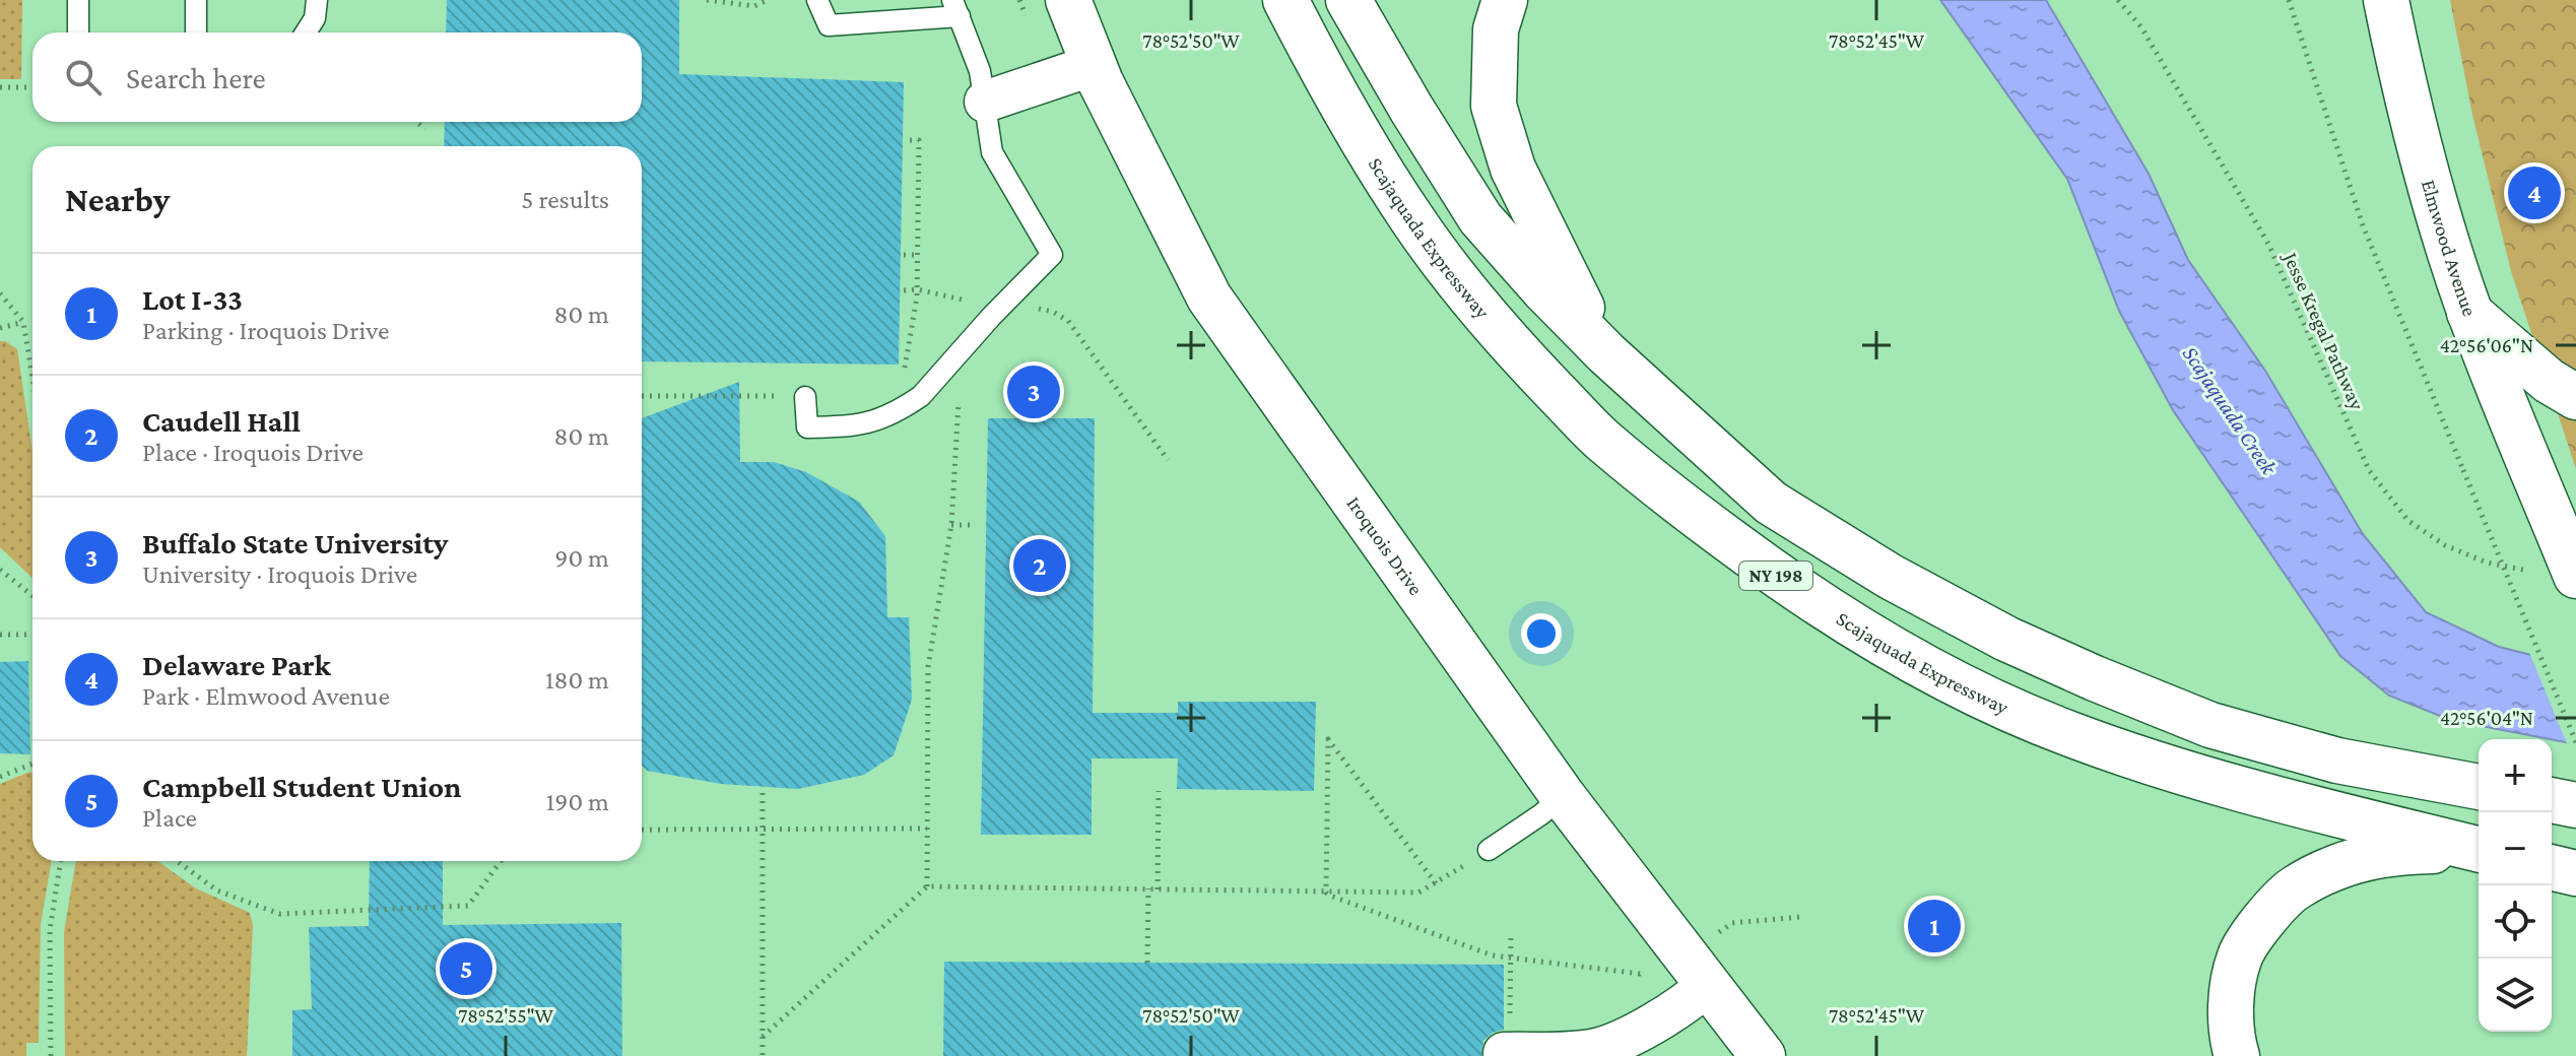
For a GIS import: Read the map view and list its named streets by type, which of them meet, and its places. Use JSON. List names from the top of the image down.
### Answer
{
  "streets": {
    "main road": [
      "Scajaquada Expressway",
      "Elmwood Avenue",
      "Iroquois Drive",
      "NY 198"
    ],
    "path": ["Jesse Kregal Pathway"]
  },
  "water": ["Scajaquada Creek"],
  "page": {
    "search": "Search here",
    "heading": ["Nearby", "5 results"],
    "pins": [
      "4",
      "3",
      "2",
      "1",
      "5"
    ],
    "list": [
      {
        "mark": "1",
        "name": "Lot I-33",
        "note": "Parking · Iroquois Drive",
        "value": "80 m"
      },
      {
        "mark": "2",
        "name": "Caudell Hall",
        "note": "Place · Iroquois Drive",
        "value": "80 m"
      },
      {
        "mark": "3",
        "name": "Buffalo State University",
        "note": "University · Iroquois Drive",
        "value": "90 m"
      },
      {
        "mark": "4",
        "name": "Delaware Park",
        "note": "Park · Elmwood Avenue",
        "value": "180 m"
      },
      {
        "mark": "5",
        "name": "Campbell Student Union",
        "note": "Place",
        "value": "190 m"
      }
    ],
    "map_buttons": ["+", "−"]
  },
  "coordinates": [
    "78°52'50\"W",
    "78°52'45\"W",
    "42°56'06\"N",
    "42°56'04\"N",
    "78°52'55\"W"
  ]
}
